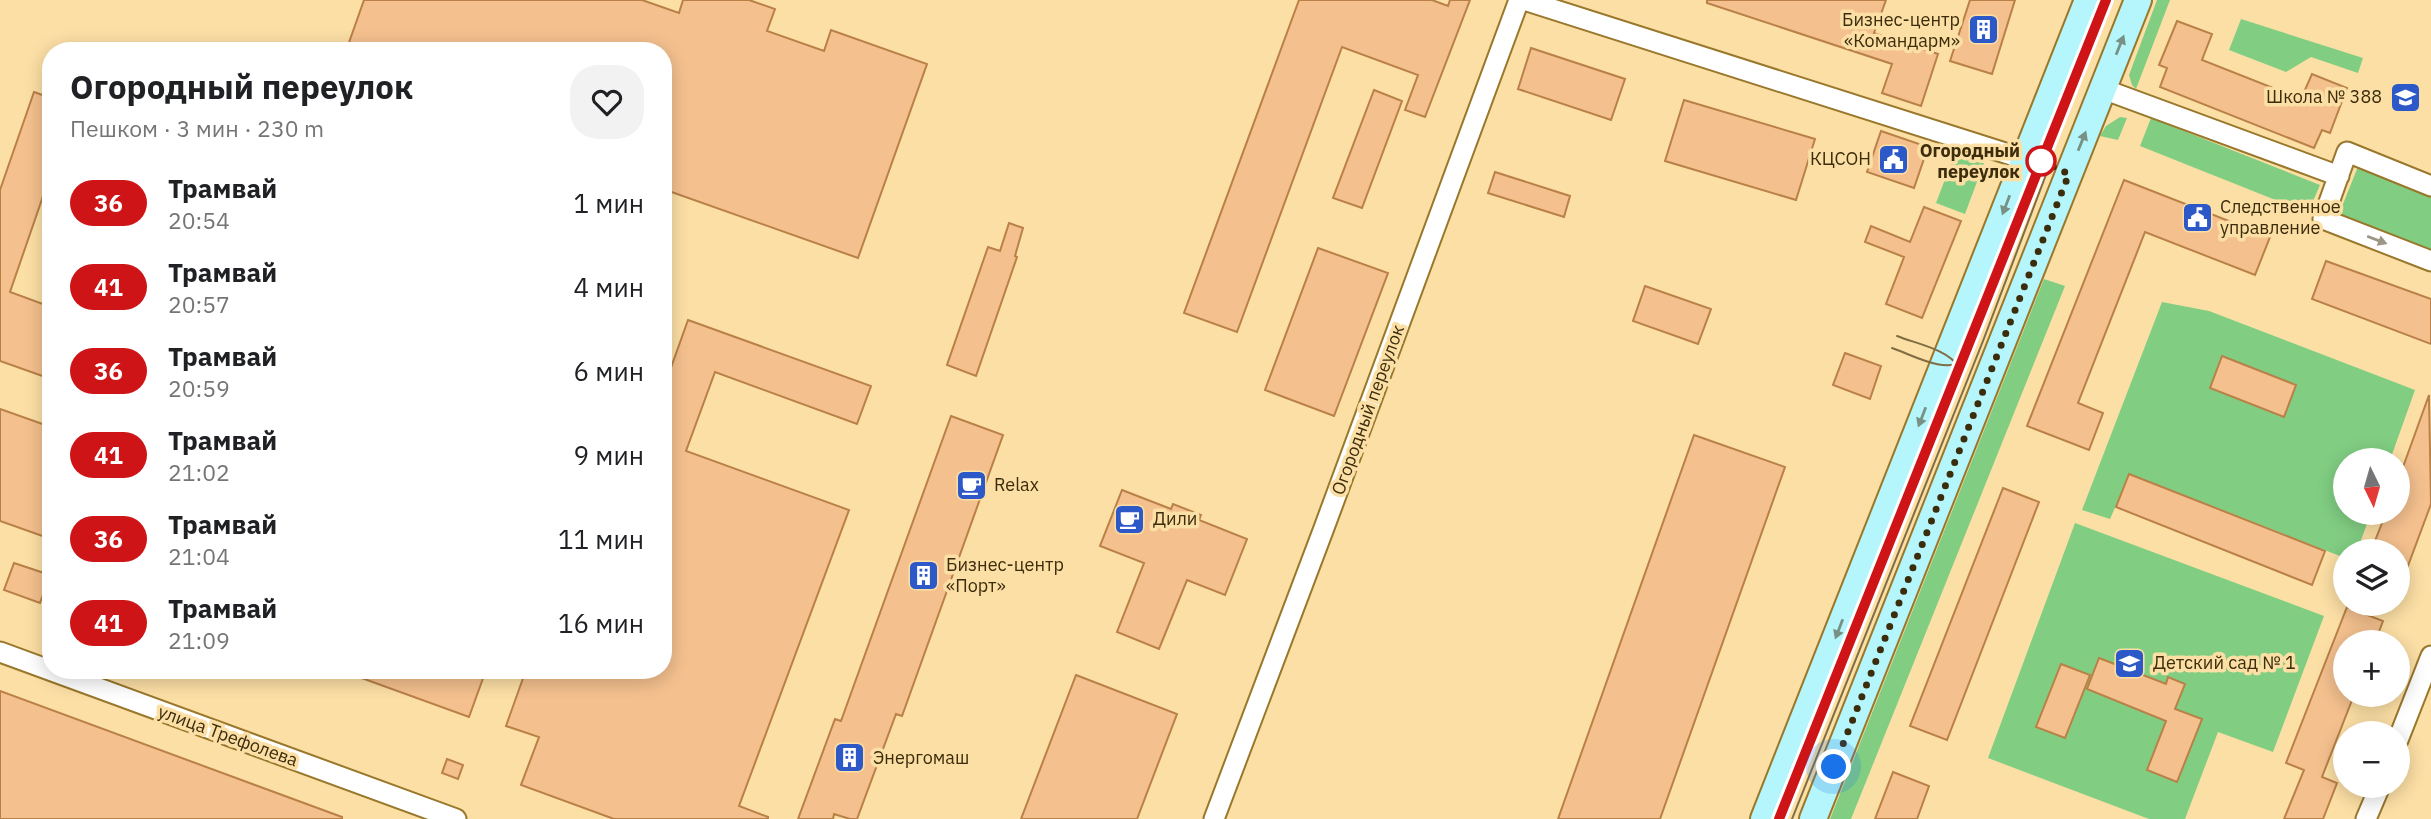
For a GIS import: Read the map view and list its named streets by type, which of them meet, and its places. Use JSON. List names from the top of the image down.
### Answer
{
  "streets": {
    "street": ["Огородный переулок", "улица Трефолева"]
  },
  "places": {
    "building": ["Бизнес-центр «Командарм»", "Бизнес-центр «Порт»", "Энергомаш"],
    "school or university": ["Школа № 388", "Детский сад № 1"],
    "public building": ["КЦСОН", "Следственное управление"],
    "other": ["Огородный переулок"],
    "cafe": ["Relax", "Дили"]
  },
  "lines": ["tram line 36"],
  "north": "bottom",
  "page": {
    "heading": ["Огородный переулок", "Пешком · 3 мин · 230 m"],
    "list": [
      {
        "mark": "36",
        "name": "Трамвай",
        "note": "20:54",
        "value": "1 мин"
      },
      {
        "mark": "41",
        "name": "Трамвай",
        "note": "20:57",
        "value": "4 мин"
      },
      {
        "mark": "36",
        "name": "Трамвай",
        "note": "20:59",
        "value": "6 мин"
      },
      {
        "mark": "41",
        "name": "Трамвай",
        "note": "21:02",
        "value": "9 мин"
      },
      {
        "mark": "36",
        "name": "Трамвай",
        "note": "21:04",
        "value": "11 мин"
      },
      {
        "mark": "41",
        "name": "Трамвай",
        "note": "21:09",
        "value": "16 мин"
      }
    ],
    "map_buttons": ["+", "−"]
  }
}
